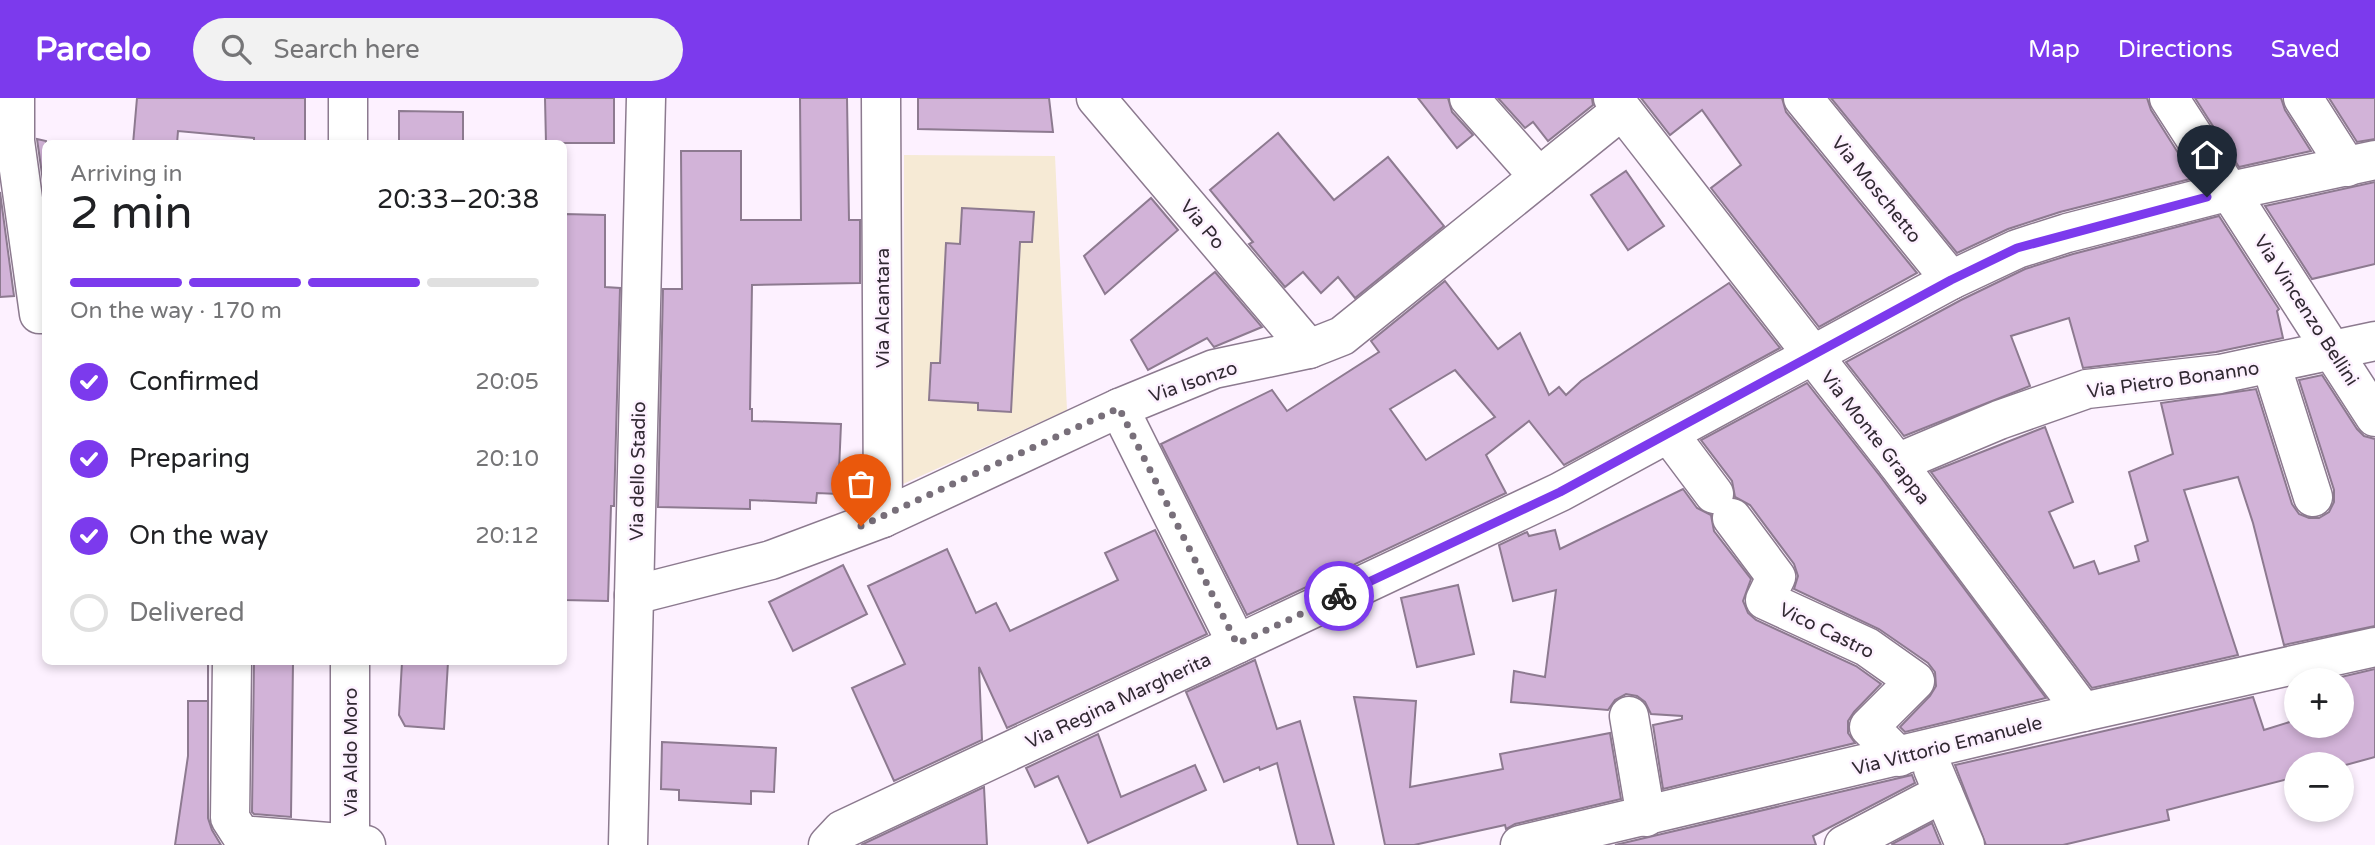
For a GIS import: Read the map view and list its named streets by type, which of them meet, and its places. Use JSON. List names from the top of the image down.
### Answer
{
  "streets": {
    "street": [
      "Via Moschetto",
      "Via Po",
      "Via Alcantara",
      "Via Vincenzo Bellini",
      "Via Pietro Bonanno",
      "Via Isonzo",
      "Via Monte Grappa",
      "Via dello Stadio",
      "Vico Castro",
      "Via Regina Margherita",
      "Via Vittorio Emanuele",
      "Via Aldo Moro"
    ]
  },
  "crossings": [
    ["Via Moschetto", "Via Regina Margherita"],
    ["Via Po", "Via Isonzo"],
    ["Via Alcantara", "Via Isonzo"],
    ["Via Vincenzo Bellini", "Via Pietro Bonanno"],
    ["Via Vincenzo Bellini", "Via Regina Margherita"],
    ["Via Pietro Bonanno", "Via Monte Grappa"],
    ["Via Isonzo", "Via Monte Grappa"],
    ["Via Isonzo", "Via dello Stadio"],
    ["Via Monte Grappa", "Via Regina Margherita"],
    ["Via Monte Grappa", "Via Vittorio Emanuele"],
    ["Vico Castro", "Via Regina Margherita"],
    ["Vico Castro", "Via Vittorio Emanuele"]
  ],
  "page": {
    "header": "Parcelo",
    "search": "Search here",
    "nav": ["Map", "Directions", "Saved"],
    "heading": ["2 min", "Arriving in", "20:33–20:38"],
    "bar": "On the way · 170 m",
    "list": [
      ["Confirmed", "20:05"],
      ["Preparing", "20:10"],
      ["On the way", "20:12"],
      "Delivered"
    ],
    "map_buttons": ["+", "−"]
  }
}
